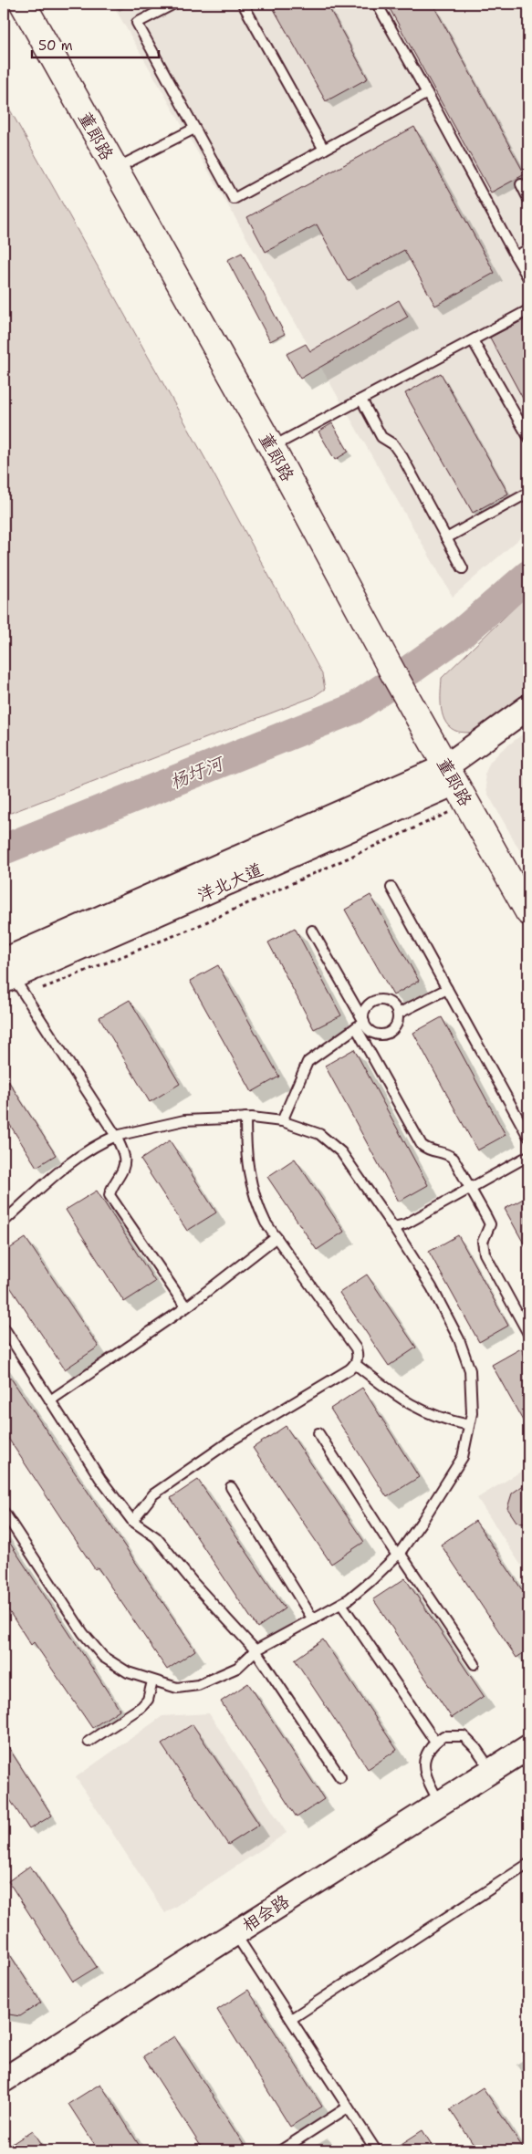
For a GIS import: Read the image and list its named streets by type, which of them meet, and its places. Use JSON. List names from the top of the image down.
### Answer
{
  "streets": {
    "main road": ["董郎路"],
    "street": ["洋北大道", "相会路"]
  },
  "crossings": [
    ["董郎路", "洋北大道"]
  ],
  "water": ["杨圩河"],
  "scale_bar": "50 m"
}
